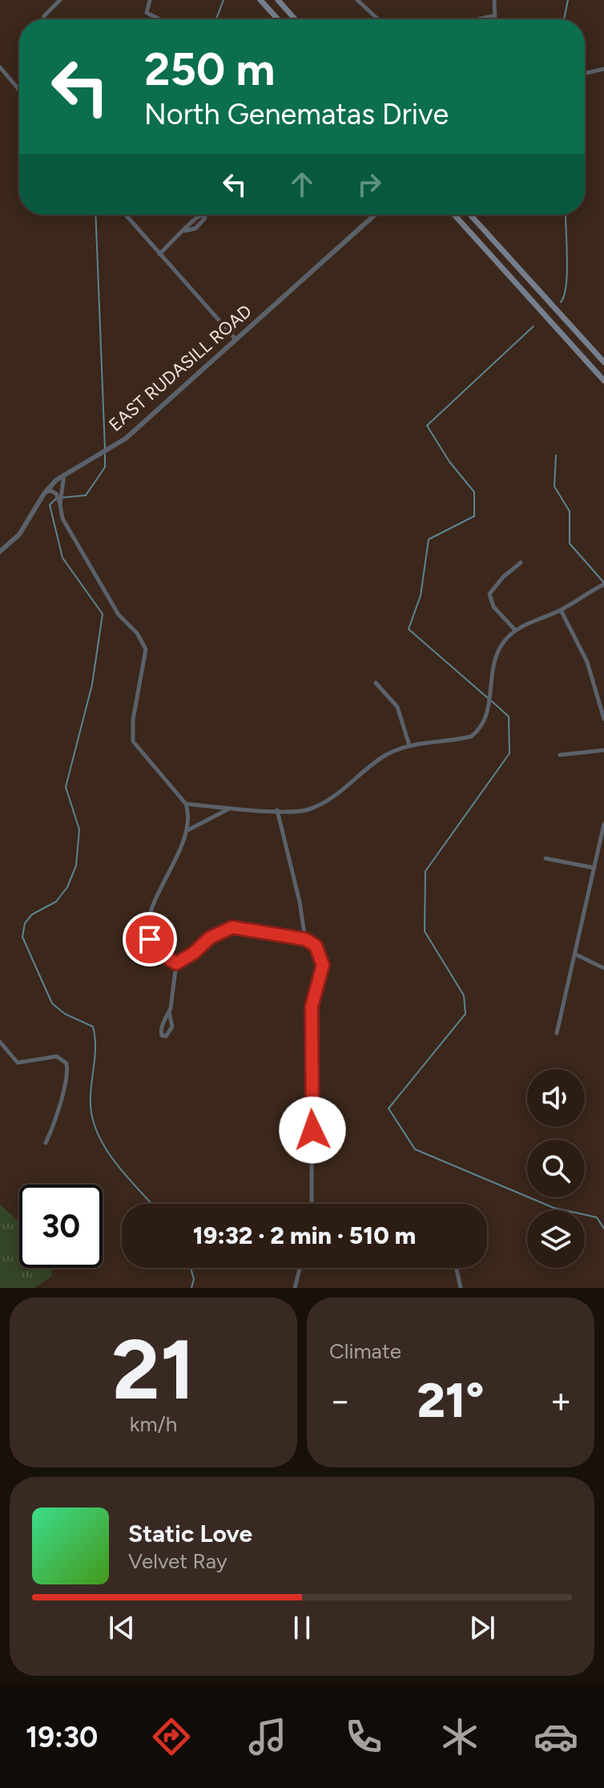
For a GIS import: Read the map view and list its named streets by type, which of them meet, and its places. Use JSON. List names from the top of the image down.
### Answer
{
  "streets": {
    "street": ["EAST RUDASILL ROAD"]
  },
  "page": {
    "turn": ["250 m", "North Genematas Drive"],
    "limit": "30",
    "trip": "19:32 · 2 min · 510 m",
    "tile": [
      ["21", "km/h"],
      "Climate"
    ],
    "heat": ["−", "21°", "+"],
    "song": ["Static Love", "Velvet Ray"],
    "tabs": "19:30"
  }
}
